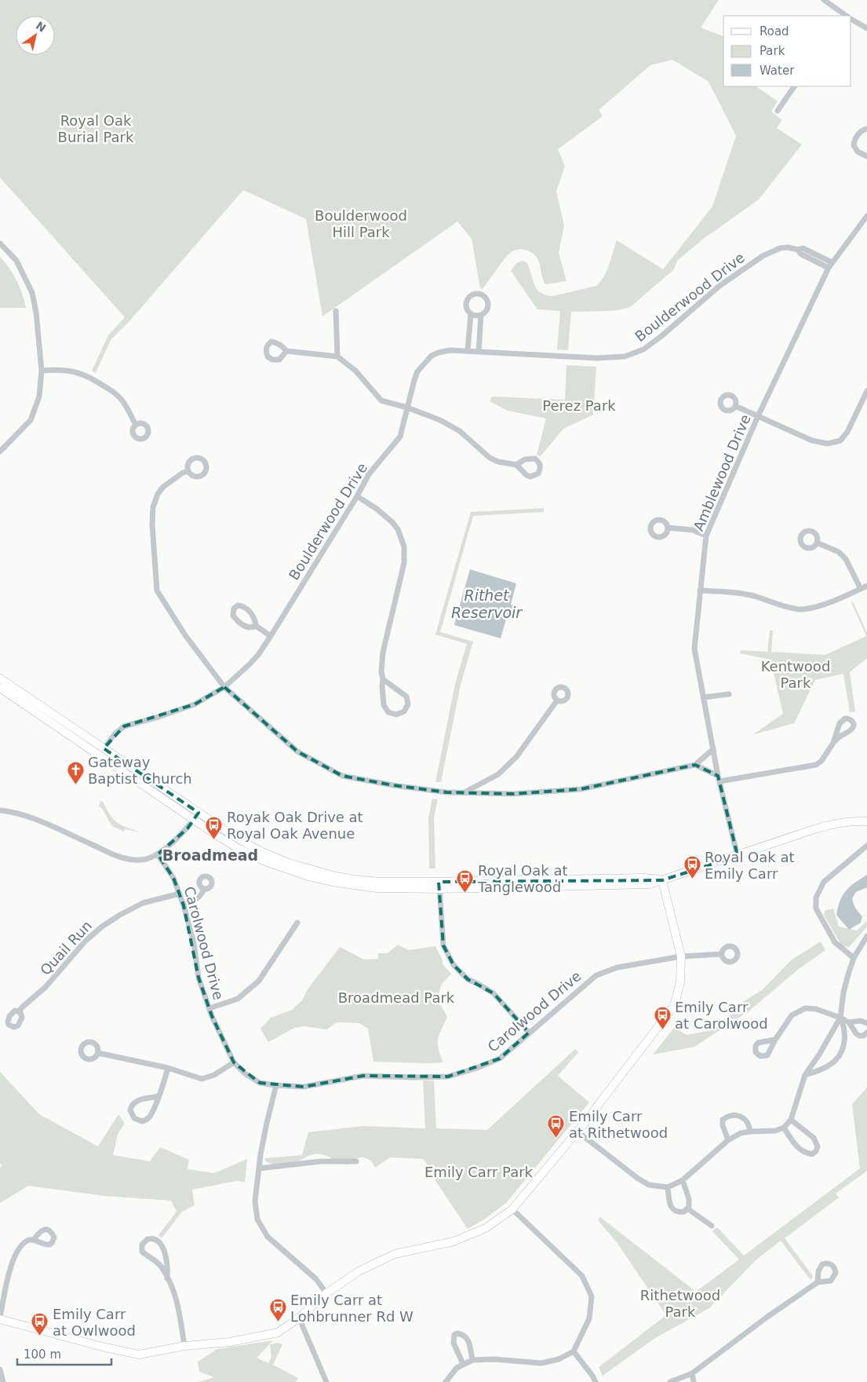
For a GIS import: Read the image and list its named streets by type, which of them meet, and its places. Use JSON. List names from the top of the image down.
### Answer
{
  "streets": {
    "street": [
      "Boulderwood Drive",
      "Amblewood Drive",
      "Carolwood Drive",
      "Quail Run"
    ]
  },
  "crossings": [
    ["Boulderwood Drive", "Amblewood Drive"],
    ["Carolwood Drive", "Quail Run"]
  ],
  "districts": ["Broadmead"],
  "water": ["Rithet Reservoir"],
  "parks": [
    "Royal Oak Burial Park",
    "Boulderwood Hill Park",
    "Perez Park",
    "Kentwood Park",
    "Broadmead Park",
    "Emily Carr Park",
    "Rithetwood Park"
  ],
  "places": {
    "church": ["Gateway Baptist Church"],
    "bus stop": [
      "Royak Oak Drive at Royal Oak Avenue",
      "Royal Oak at Emily Carr",
      "Royal Oak at Tanglewood",
      "Emily Carr at Carolwood",
      "Emily Carr at Rithetwood",
      "Emily Carr at Lohbrunner Rd W",
      "Emily Carr at Owlwood"
    ]
  },
  "legend": ["Road", "Park", "Water"],
  "scale_bar": "100 m",
  "north": "top right"
}
